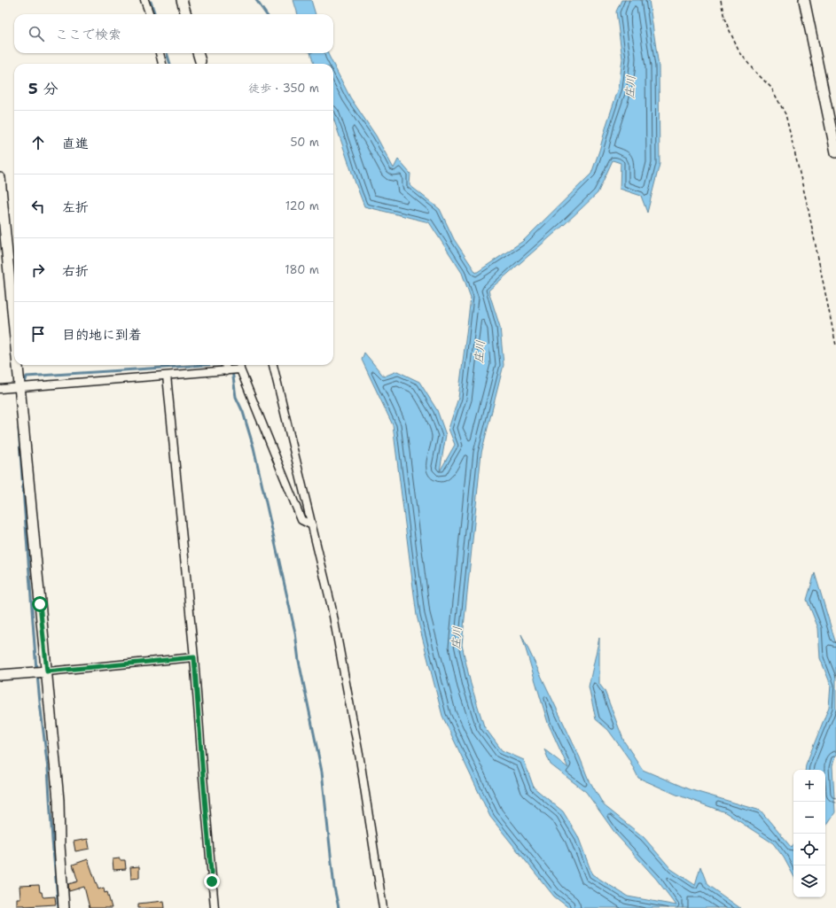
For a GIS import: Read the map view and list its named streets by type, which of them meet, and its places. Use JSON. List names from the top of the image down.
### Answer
{
  "water": ["庄川"],
  "page": {
    "search": "ここで検索",
    "heading": ["5 分", "徒歩 · 350 m"],
    "list": [
      ["直進", "50 m"],
      ["左折", "120 m"],
      ["右折", "180 m"],
      "目的地に到着"
    ],
    "map_buttons": ["+", "−"]
  }
}
